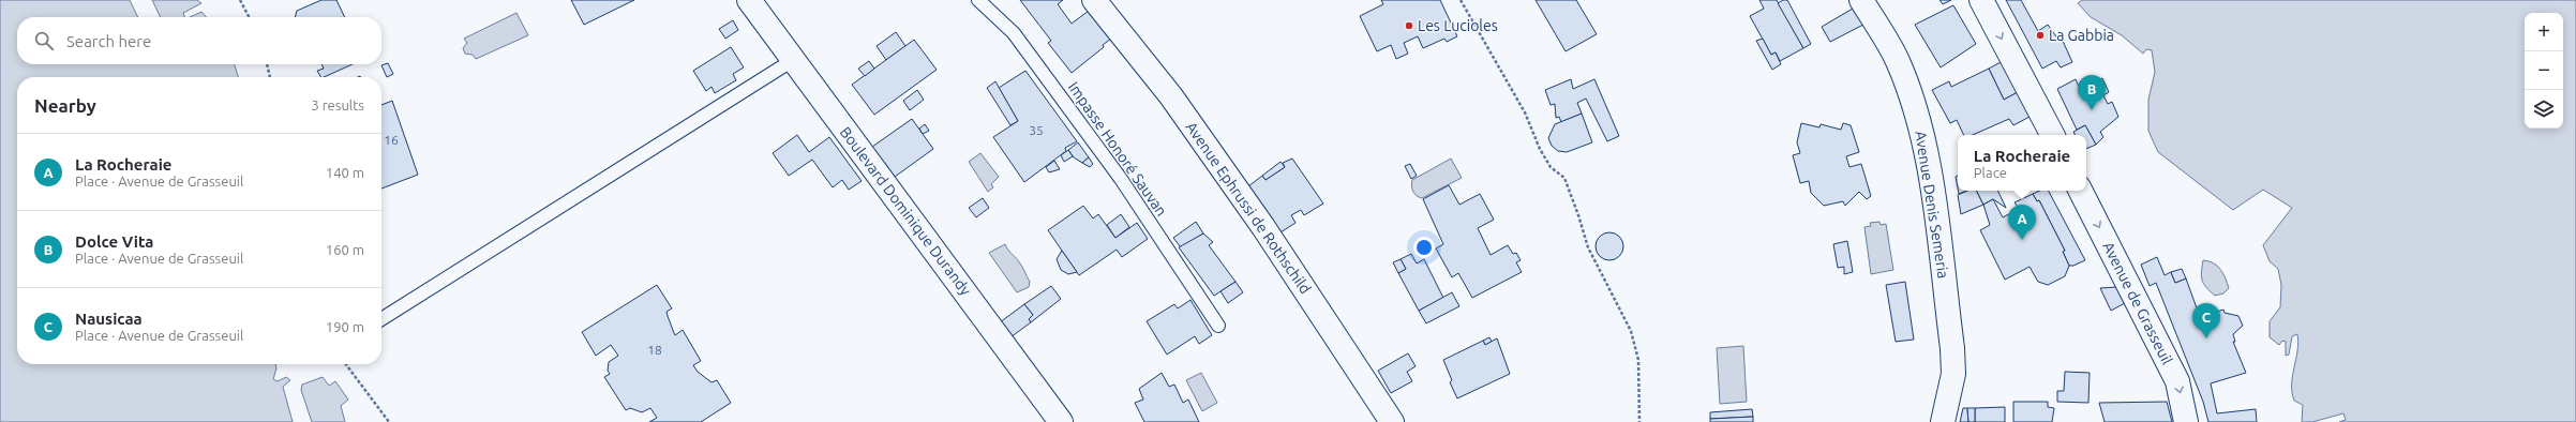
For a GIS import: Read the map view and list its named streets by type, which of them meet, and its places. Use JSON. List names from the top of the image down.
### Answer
{
  "streets": {
    "street": [
      "Avenue Denis Semeria",
      "Avenue Ephrussi de Rothschild",
      "Boulevard Dominique Durandy",
      "Avenue de Grasseuil"
    ],
    "lane": ["Impasse Honoré Sauvan"]
  },
  "one_way": ["Avenue de Grasseuil"],
  "places": ["Les Lucioles", "La Gabbia"],
  "house_numbers": ["35", "16", "18"],
  "page": {
    "map_buttons": ["+", "−"],
    "search": "Search here",
    "pins": ["B", "A", "C"],
    "heading": ["Nearby", "3 results"],
    "list": [
      {
        "mark": "A",
        "name": "La Rocheraie",
        "note": "Place · Avenue de Grasseuil",
        "value": "140 m"
      },
      {
        "mark": "B",
        "name": "Dolce Vita",
        "note": "Place · Avenue de Grasseuil",
        "value": "160 m"
      },
      {
        "mark": "C",
        "name": "Nausicaa",
        "note": "Place · Avenue de Grasseuil",
        "value": "190 m"
      }
    ],
    "popup": ["La Rocheraie", "Place"]
  }
}
